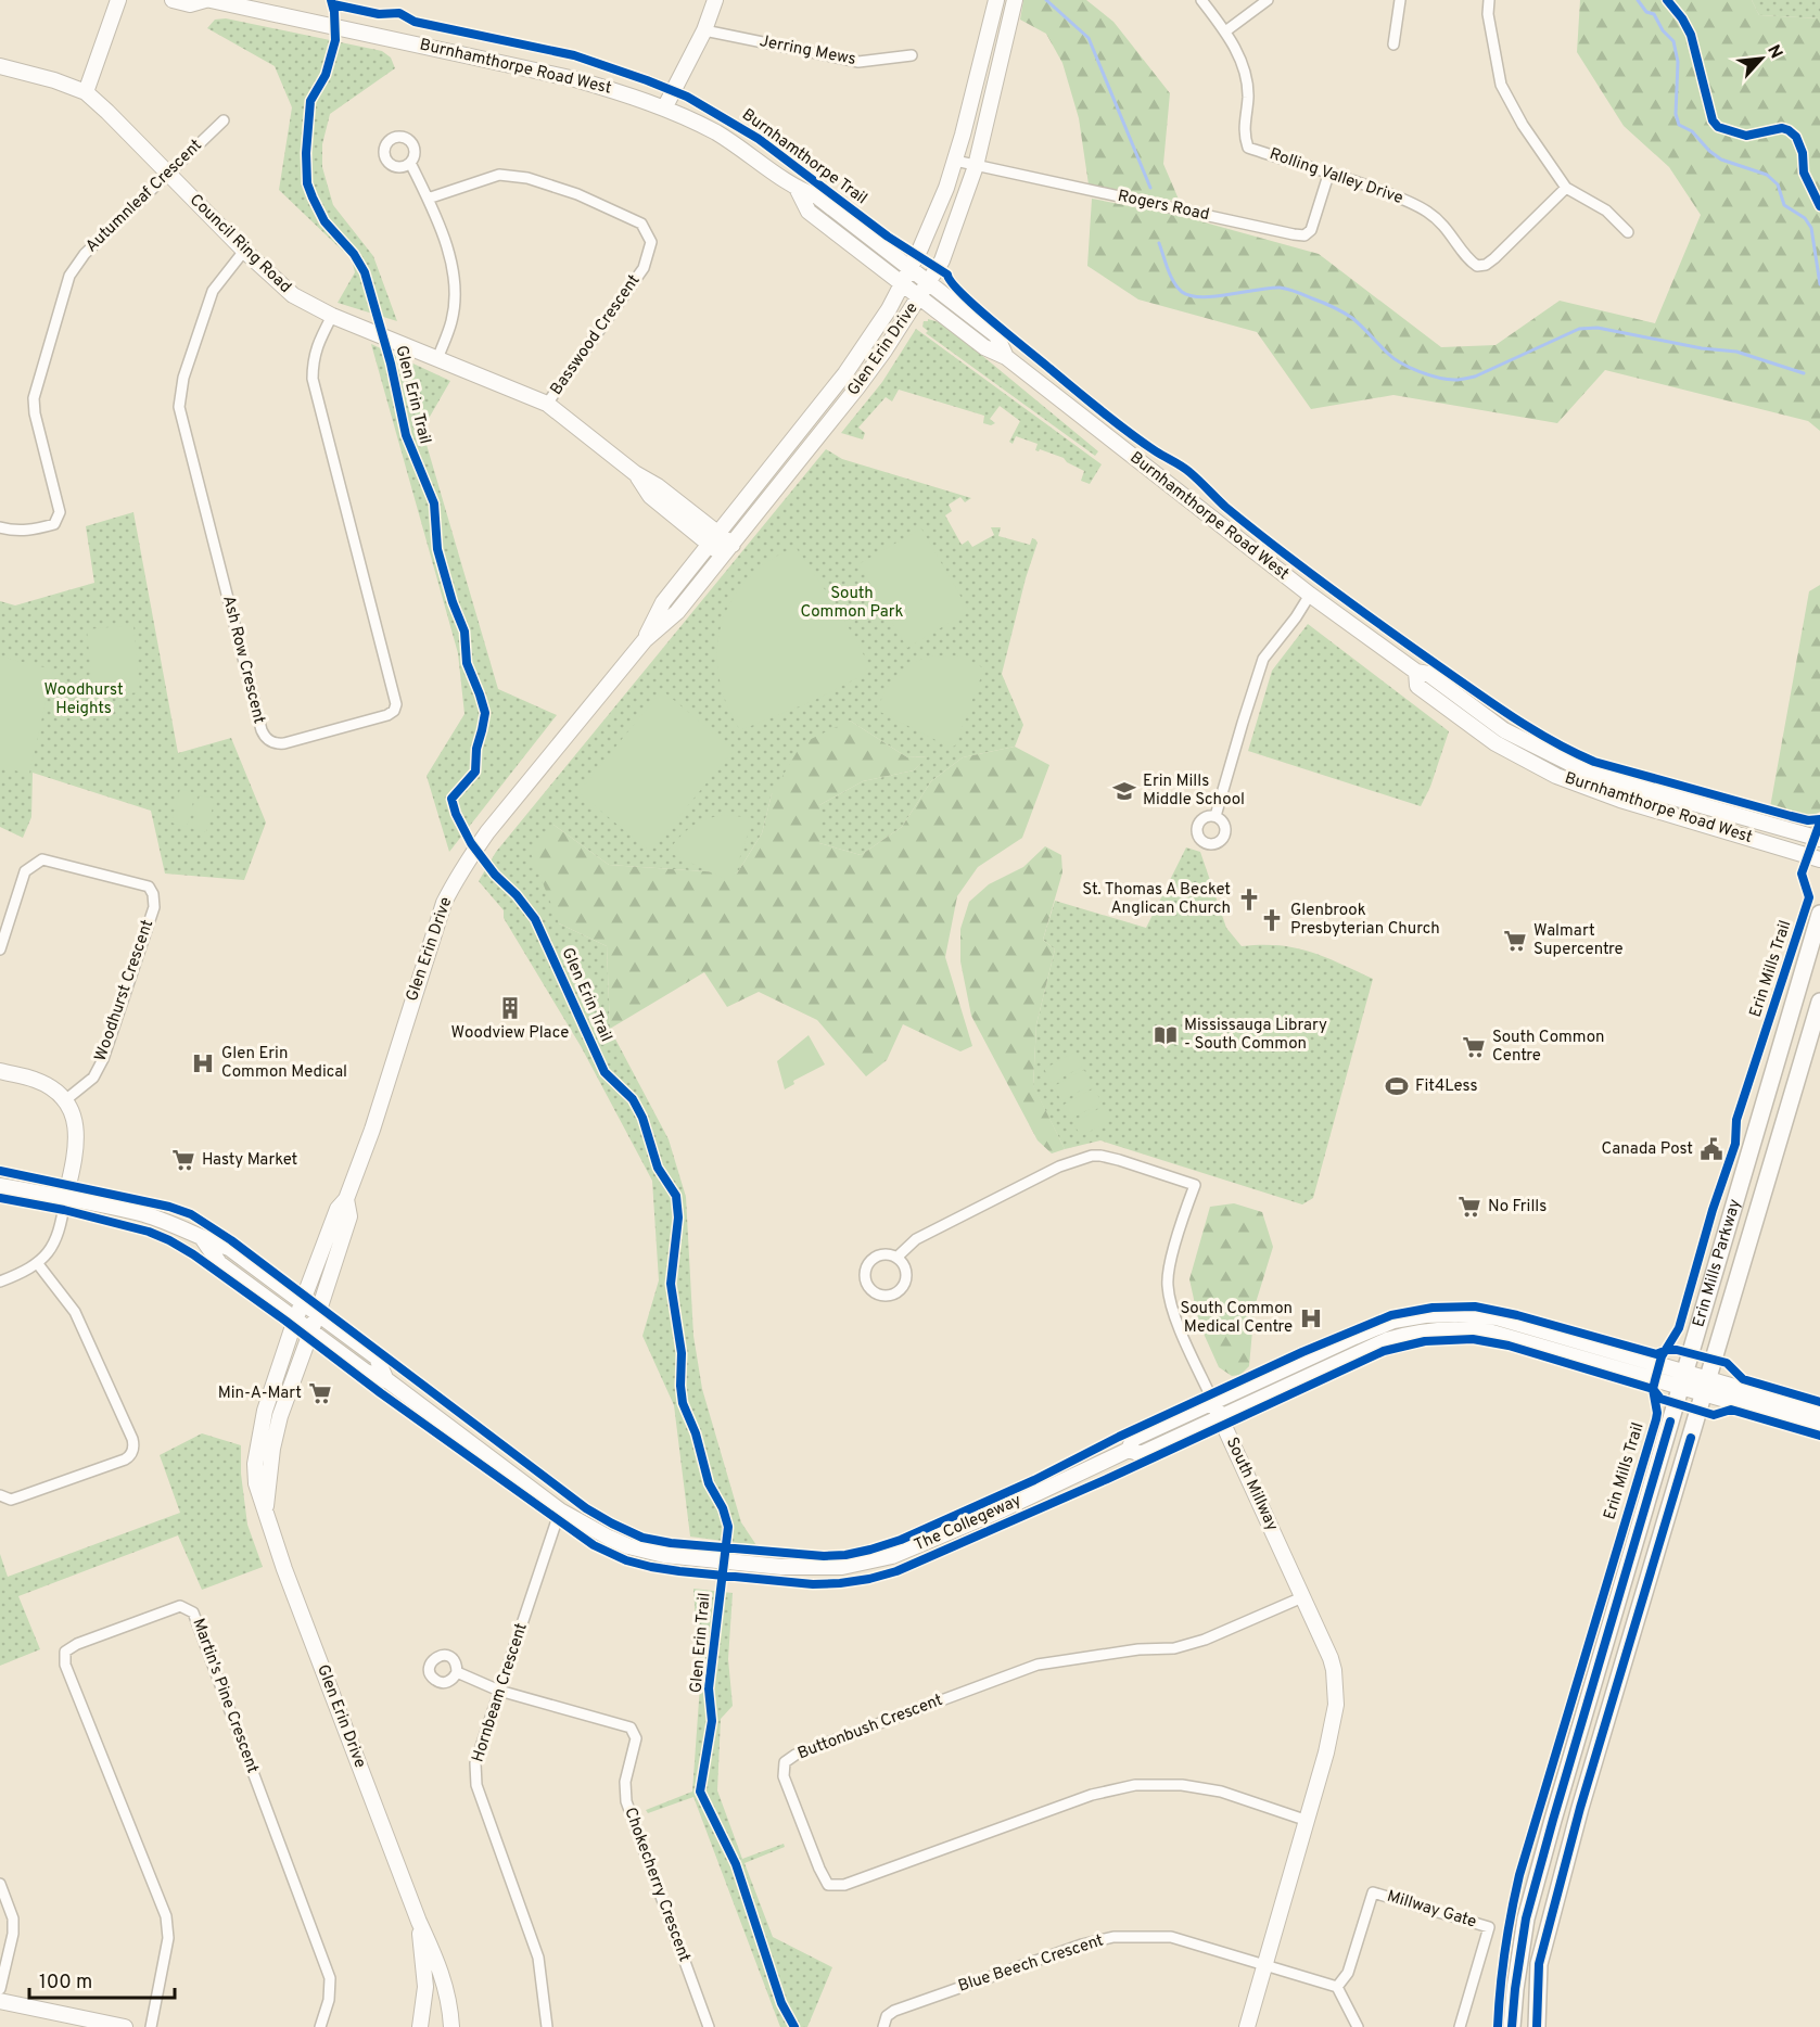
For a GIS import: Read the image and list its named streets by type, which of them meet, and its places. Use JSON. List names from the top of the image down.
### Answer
{
  "streets": {
    "main road": ["Erin Mills Parkway"],
    "street": [
      "Jerring Mews",
      "Burnhamthorpe Road West",
      "Rolling Valley Drive",
      "Autumnleaf Crescent",
      "Rogers Road",
      "Council Ring Road",
      "Basswood Crescent",
      "Glen Erin Drive",
      "Ash Row Crescent",
      "Woodhurst Crescent",
      "South Millway",
      "The Collegeway",
      "Hornbeam Crescent",
      "Martin's Pine Crescent",
      "Buttonbush Crescent",
      "Chokecherry Crescent",
      "Millway Gate",
      "Blue Beech Crescent"
    ],
    "cycle path": ["Burnhamthorpe Trail", "Glen Erin Trail", "Erin Mills Trail"]
  },
  "crossings": [
    ["Burnhamthorpe Road West", "Glen Erin Drive"],
    ["Rolling Valley Drive", "Rogers Road"],
    ["Autumnleaf Crescent", "Council Ring Road"],
    ["Rogers Road", "Glen Erin Drive"],
    ["Council Ring Road", "Basswood Crescent"],
    ["Council Ring Road", "Glen Erin Drive"],
    ["Council Ring Road", "Ash Row Crescent"],
    ["Glen Erin Drive", "The Collegeway"],
    ["Erin Mills Parkway", "The Collegeway"],
    ["South Millway", "The Collegeway"],
    ["South Millway", "Buttonbush Crescent"],
    ["South Millway", "Blue Beech Crescent"],
    ["The Collegeway", "Hornbeam Crescent"],
    ["Hornbeam Crescent", "Chokecherry Crescent"]
  ],
  "parks": ["South Common Park", "Woodhurst Heights"],
  "places": {
    "school or university": ["Erin Mills Middle School"],
    "church": ["St. Thomas A Becket Anglican Church", "Glenbrook Presbyterian Church"],
    "supermarket": [
      "Walmart Supercentre",
      "South Common Centre",
      "Hasty Market",
      "No Frills",
      "Min-A-Mart"
    ],
    "building": ["Woodview Place"],
    "library": ["Mississauga Library - South Common"],
    "hospital": ["Glen Erin Common Medical", "South Common Medical Centre"],
    "sports": ["Fit4Less"],
    "public building": ["Canada Post"]
  },
  "scale_bar": "100 m",
  "north": "top right"
}
